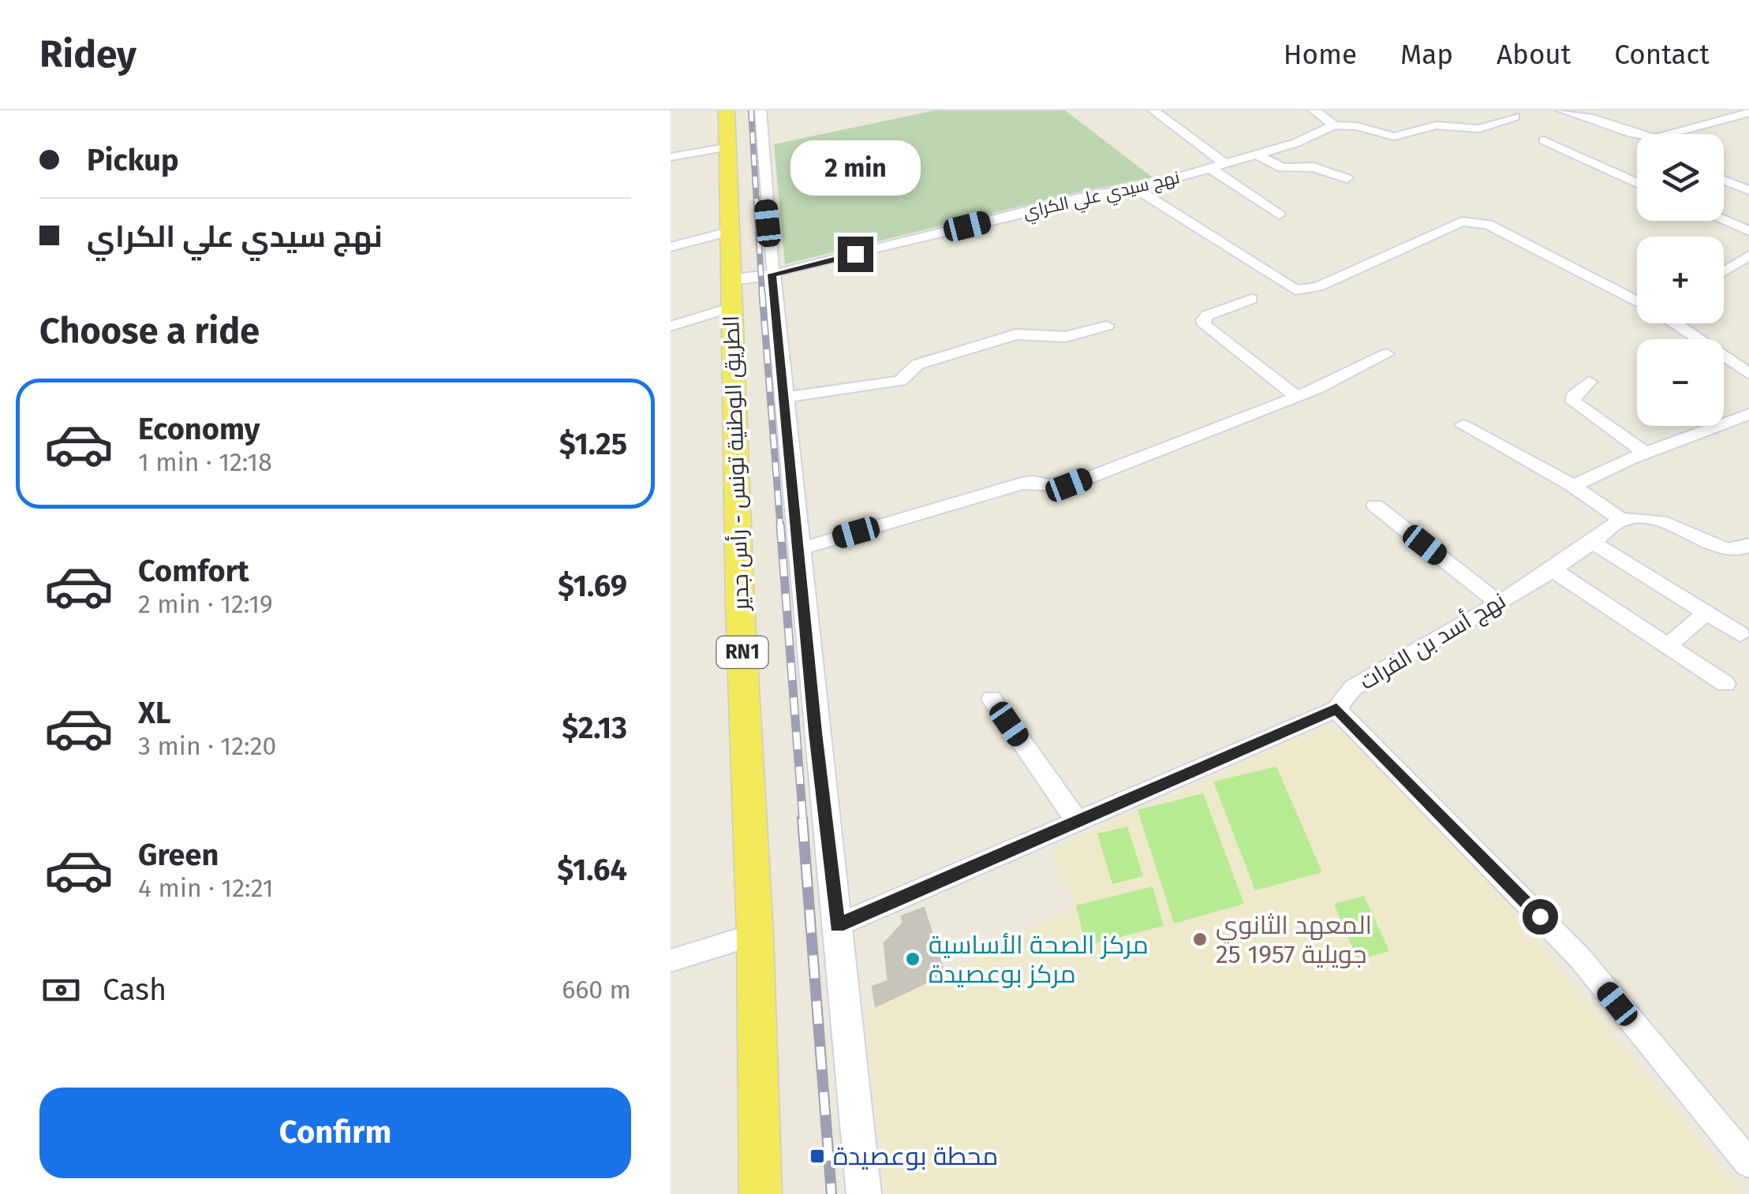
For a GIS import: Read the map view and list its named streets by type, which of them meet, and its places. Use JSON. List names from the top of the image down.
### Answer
{
  "streets": {
    "main road": ["الطريق الوطنية تونس - رأس جدير", "RN1"],
    "street": ["نهج سيدي علي الكراي", "نهج أسد بن الفرات"]
  },
  "places": {
    "other": ["المعهد الثانوي 25 جويلية 1957", "مركز الصحة الأساسية مركز بوعصيدة"],
    "transit": ["محطة بوعصيدة"]
  },
  "page": {
    "header": "Ridey",
    "nav": [
      "Home",
      "Map",
      "About",
      "Contact"
    ],
    "banner": ["Pickup", "نهج سيدي علي الكراي"],
    "map_buttons": ["+", "−"],
    "bubble": "2 min",
    "heading": "Choose a ride",
    "list": [
      {
        "name": "Economy",
        "note": "1 min · 12:18",
        "value": "$1.25"
      },
      {
        "name": "Comfort",
        "note": "2 min · 12:19",
        "value": "$1.69"
      },
      {
        "name": "XL",
        "note": "3 min · 12:20",
        "value": "$2.13"
      },
      {
        "name": "Green",
        "note": "4 min · 12:21",
        "value": "$1.64"
      }
    ],
    "pay": ["Cash", "660 m"],
    "buttons": "Confirm"
  }
}
